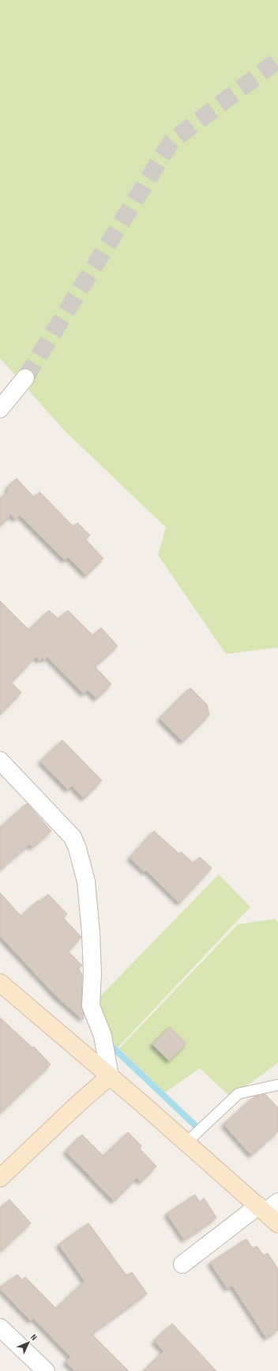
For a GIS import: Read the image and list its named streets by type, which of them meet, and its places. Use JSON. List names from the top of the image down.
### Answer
{
  "north": "top right"
}
